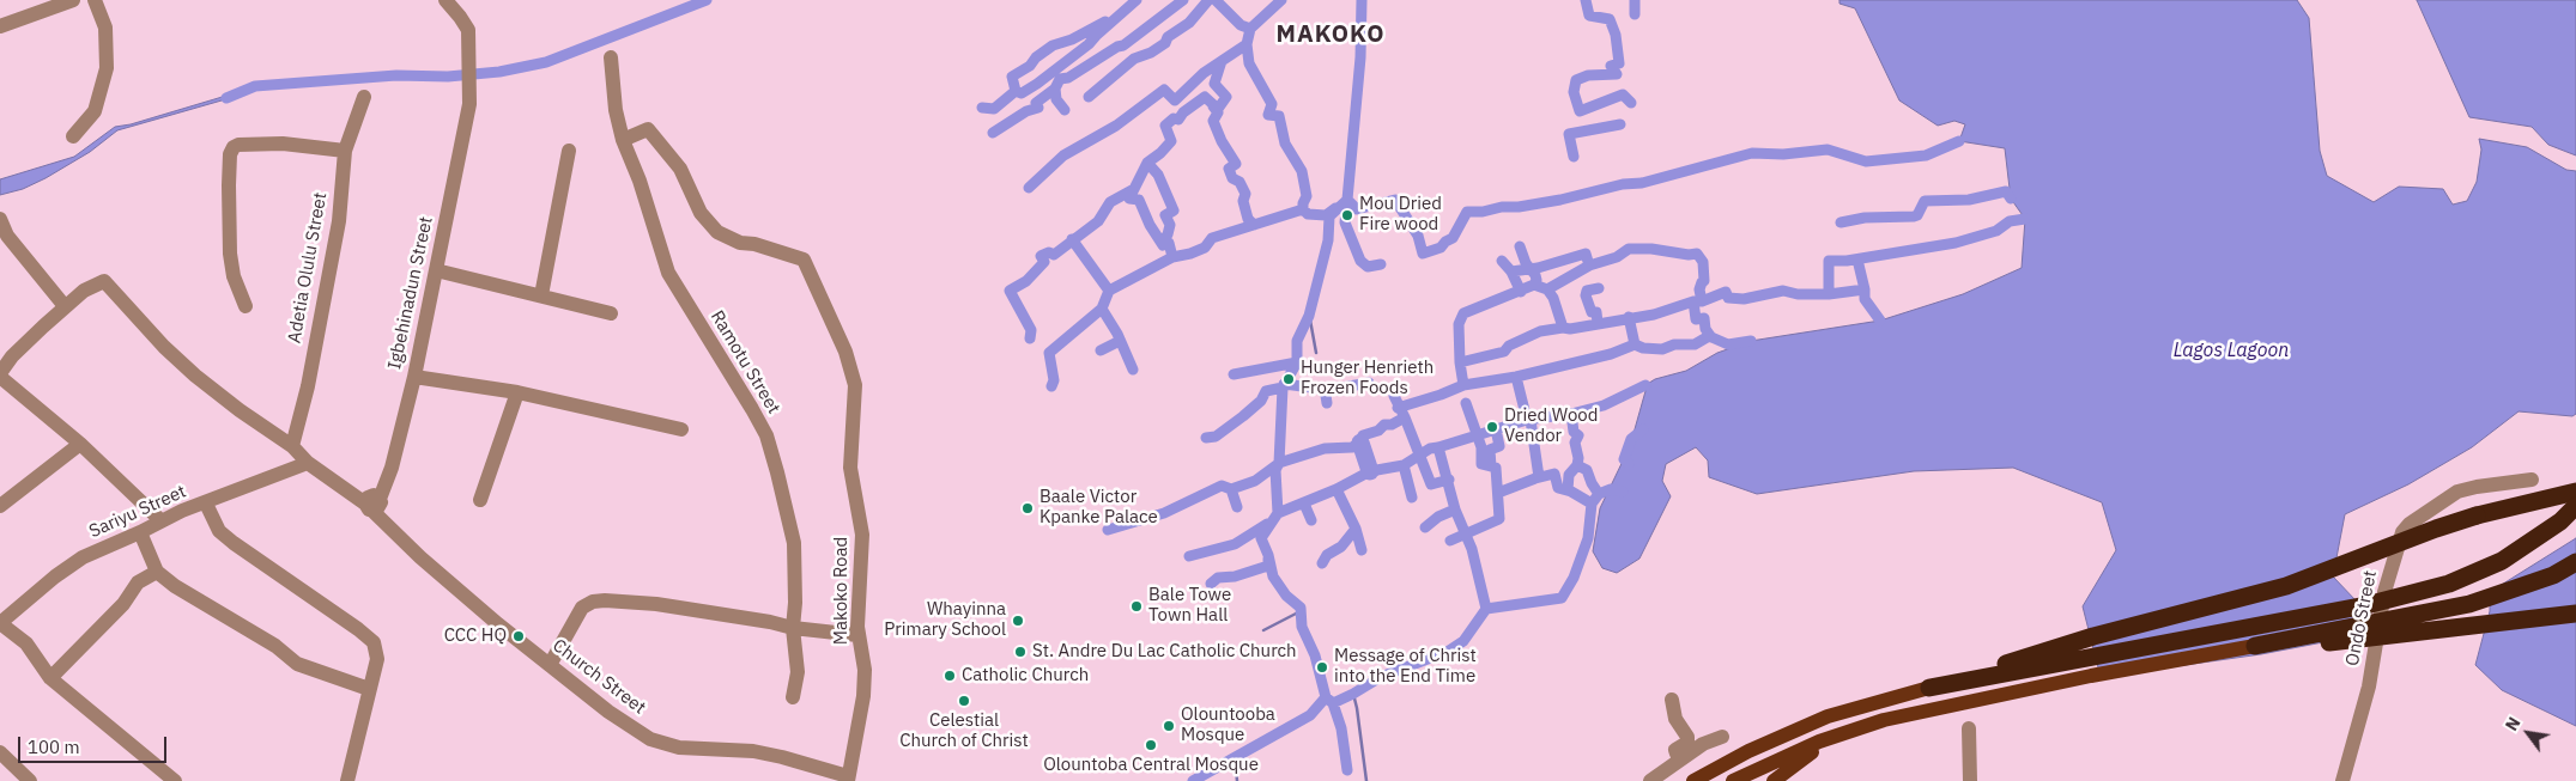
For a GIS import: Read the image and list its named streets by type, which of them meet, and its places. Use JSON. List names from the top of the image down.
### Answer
{
  "streets": {
    "street": [
      "Adetia Olulu Street",
      "Igbehinadun Street",
      "Ramotu Street",
      "Sariyu Street",
      "Makoko Road",
      "Ondo Street",
      "Church Street"
    ]
  },
  "crossings": [
    ["Adetia Olulu Street", "Church Street"],
    ["Igbehinadun Street", "Church Street"],
    ["Ramotu Street", "Makoko Road"],
    ["Sariyu Street", "Church Street"],
    ["Makoko Road", "Church Street"]
  ],
  "districts": ["MAKOKO"],
  "water": ["Lagos Lagoon"],
  "places": [
    "Mou Dried Fire wood",
    "Hunger Henrieth Frozen Foods",
    "Dried Wood Vendor",
    "Baale Victor Kpanke Palace",
    "Bale Towe Town Hall",
    "Whayinna Primary School",
    "CCC HQ",
    "St. Andre Du Lac Catholic Church",
    "Message of Christ into the End Time",
    "Catholic Church",
    "Celestial Church of Christ",
    "Olountooba Mosque",
    "Olountoba Central Mosque"
  ],
  "scale_bar": "100 m",
  "north": "top left"
}
